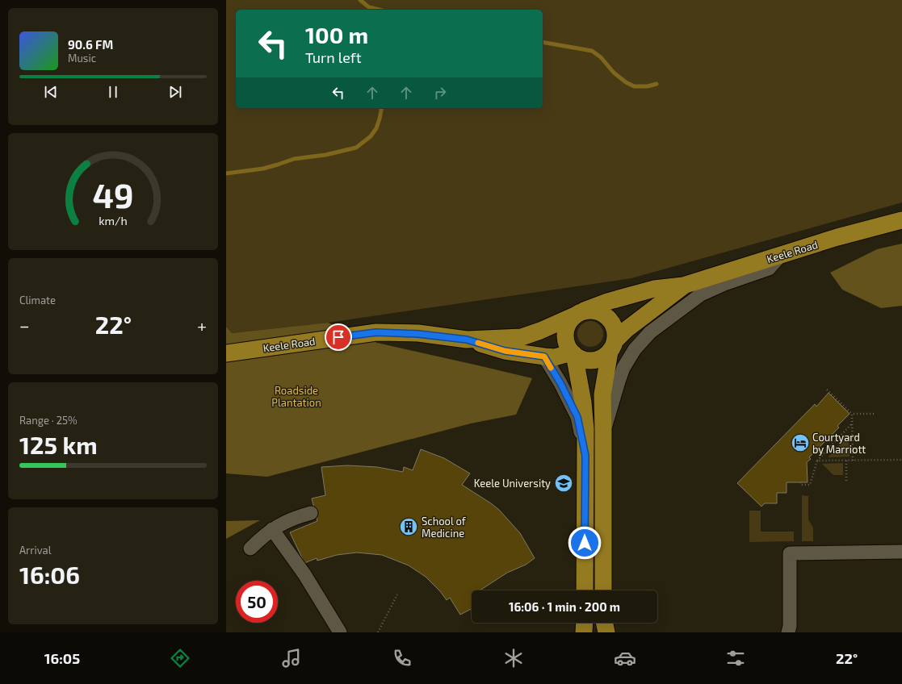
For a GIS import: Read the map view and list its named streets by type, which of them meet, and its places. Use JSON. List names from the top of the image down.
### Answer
{
  "streets": {
    "main road": ["Keele Road"]
  },
  "parks": ["Roadside Plantation"],
  "places": {
    "hotel": ["Courtyard by Marriott"],
    "school or university": ["Keele University"],
    "building": ["School of Medicine"]
  },
  "page": {
    "turn": ["100 m", "Turn left"],
    "song": ["90.6 FM", "Music"],
    "tile": [
      "Climate",
      ["Range · 25%", "125 km"],
      ["Arrival", "16:06"]
    ],
    "heat": ["−", "22°", "+"],
    "limit": "50",
    "trip": "16:06 · 1 min · 200 m",
    "tabs": ["16:05", "22°"],
    "gauge": ["49", "km/h"]
  }
}
